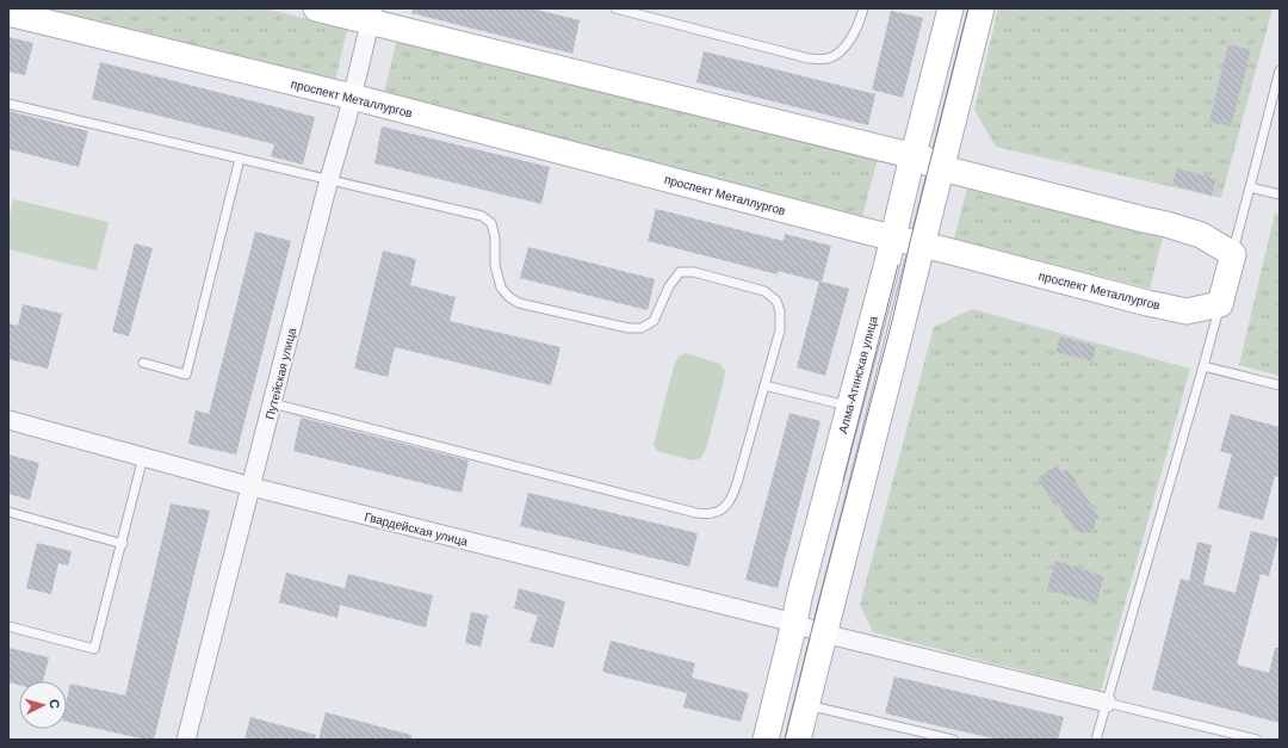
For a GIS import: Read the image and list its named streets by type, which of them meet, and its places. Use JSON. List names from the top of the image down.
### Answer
{
  "streets": {
    "street": [
      "проспект Металлургов",
      "Путейская улица",
      "Алма-Атинская улица",
      "Гвардейская улица"
    ]
  },
  "crossings": [
    ["проспект Металлургов", "Путейская улица"],
    ["проспект Металлургов", "Алма-Атинская улица"],
    ["Путейская улица", "Гвардейская улица"],
    ["Алма-Атинская улица", "Гвардейская улица"]
  ],
  "north": "right"
}
